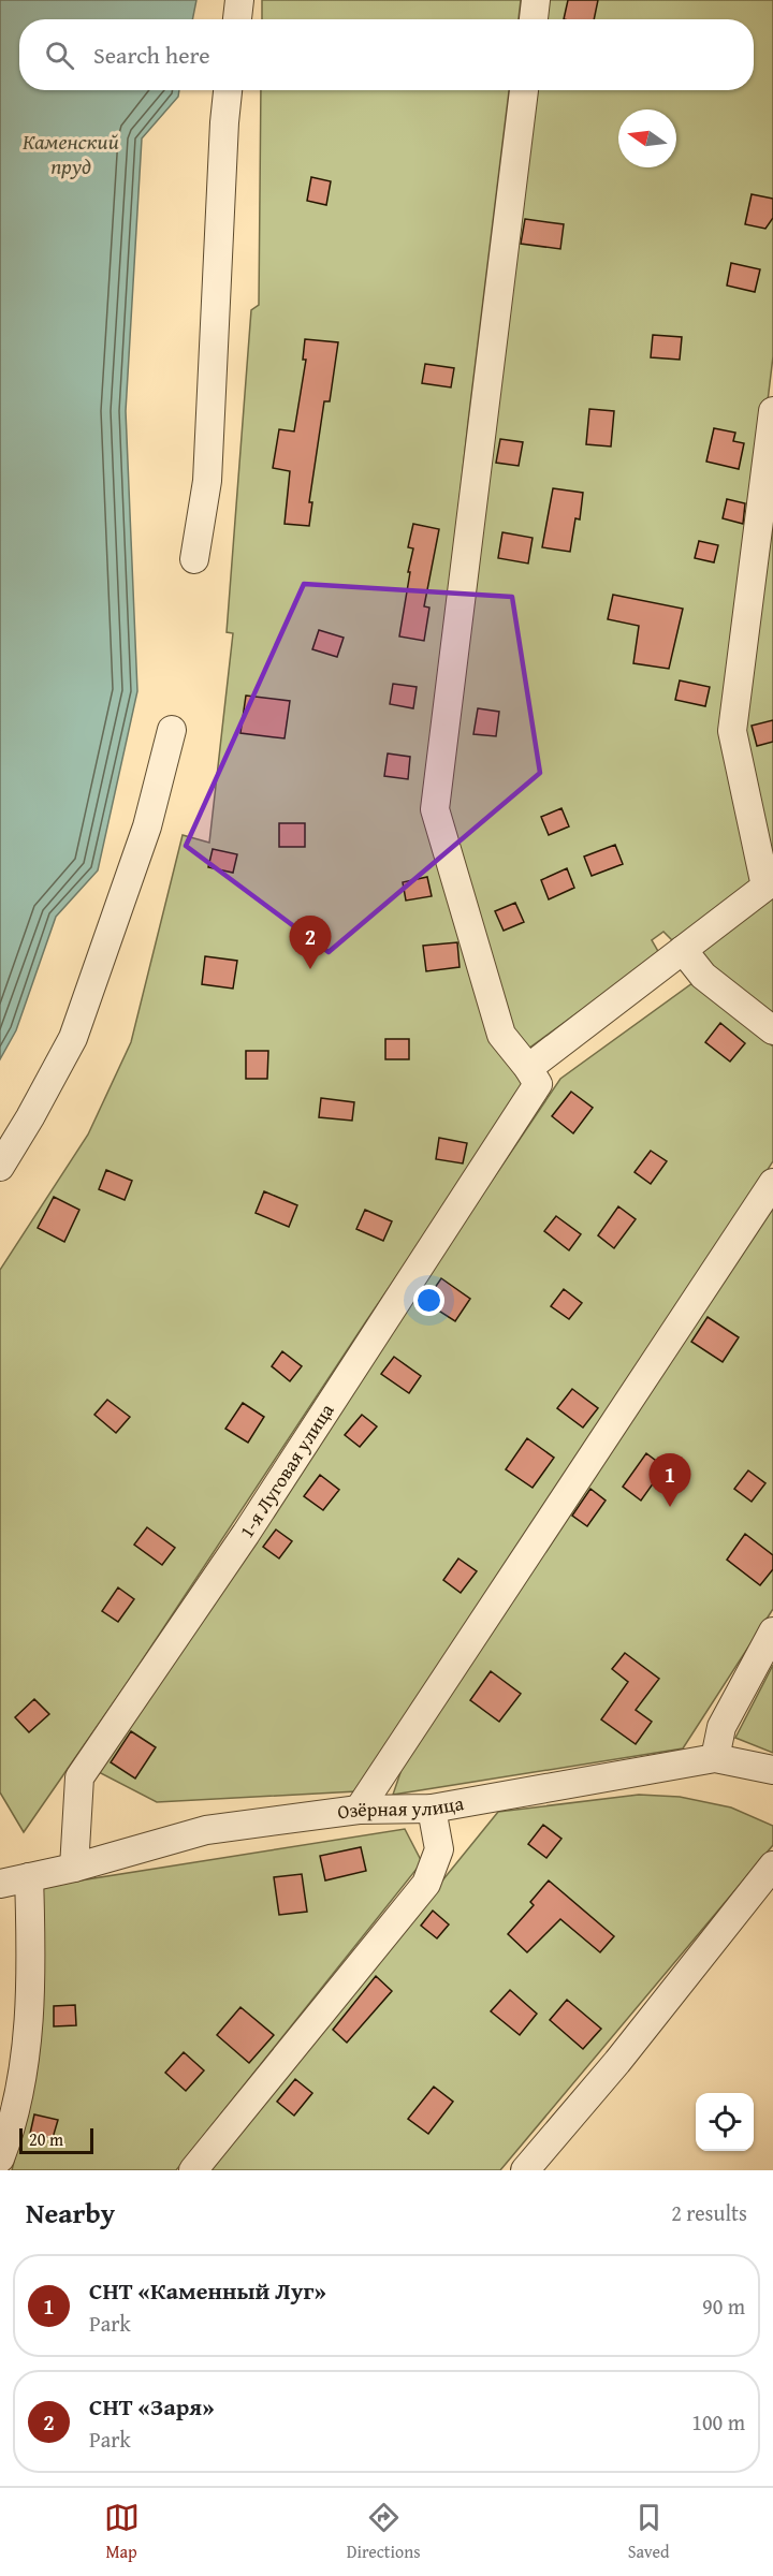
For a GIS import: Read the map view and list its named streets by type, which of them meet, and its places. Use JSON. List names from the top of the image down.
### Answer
{
  "streets": {
    "street": ["1-я Луговая улица", "Озёрная улица"]
  },
  "crossings": [
    ["1-я Луговая улица", "Озёрная улица"]
  ],
  "water": ["Каменский пруд"],
  "scale_bar": "20 m",
  "north": "left",
  "page": {
    "search": "Search here",
    "pins": ["2", "1"],
    "scale": "20 m",
    "heading": ["Nearby", "2 results"],
    "list": [
      {
        "mark": "1",
        "name": "СНТ «Каменный Луг»",
        "note": "Park",
        "value": "90 m"
      },
      {
        "mark": "2",
        "name": "СНТ «Заря»",
        "note": "Park",
        "value": "100 m"
      }
    ],
    "nav": ["Map", "Directions", "Saved"]
  }
}
